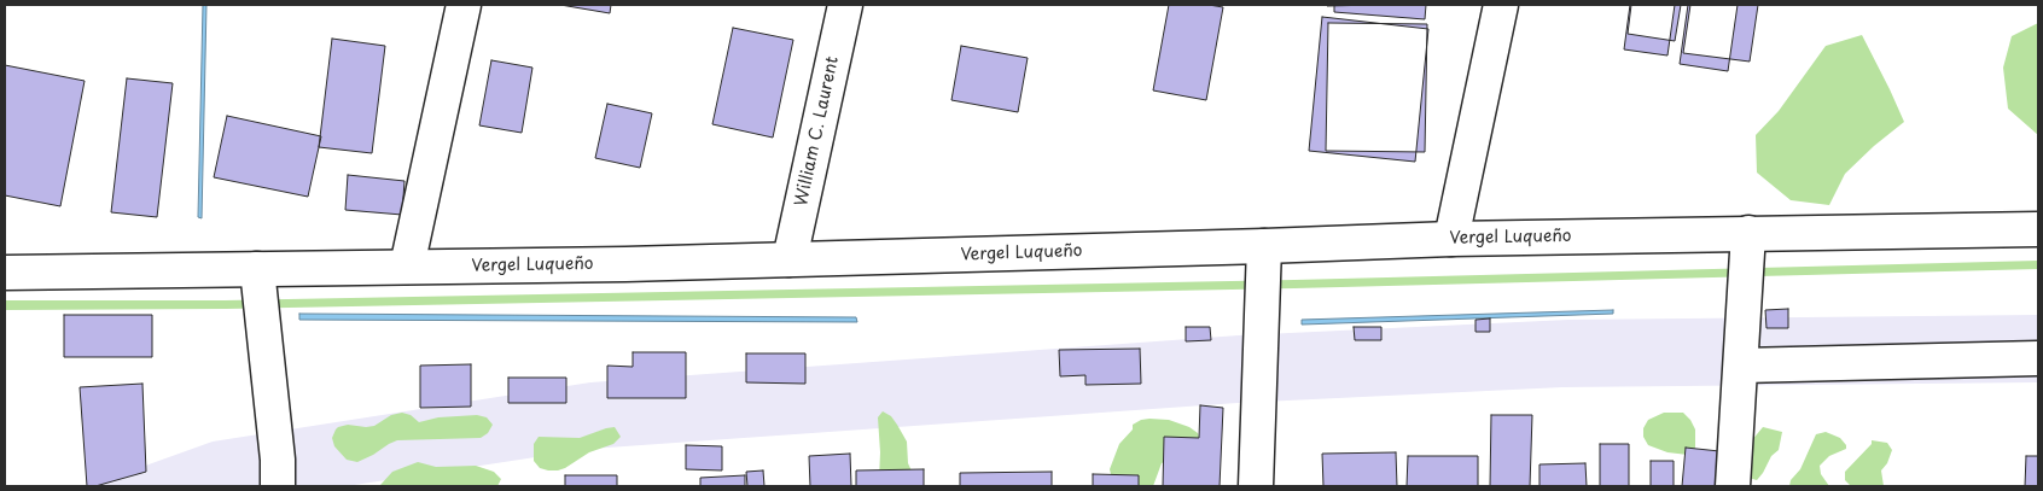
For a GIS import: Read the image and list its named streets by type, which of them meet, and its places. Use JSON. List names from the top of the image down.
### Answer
{
  "streets": {
    "main road": ["William C. Laurent", "Vergel Luqueño"]
  },
  "crossings": [
    ["William C. Laurent", "Vergel Luqueño"]
  ]
}
